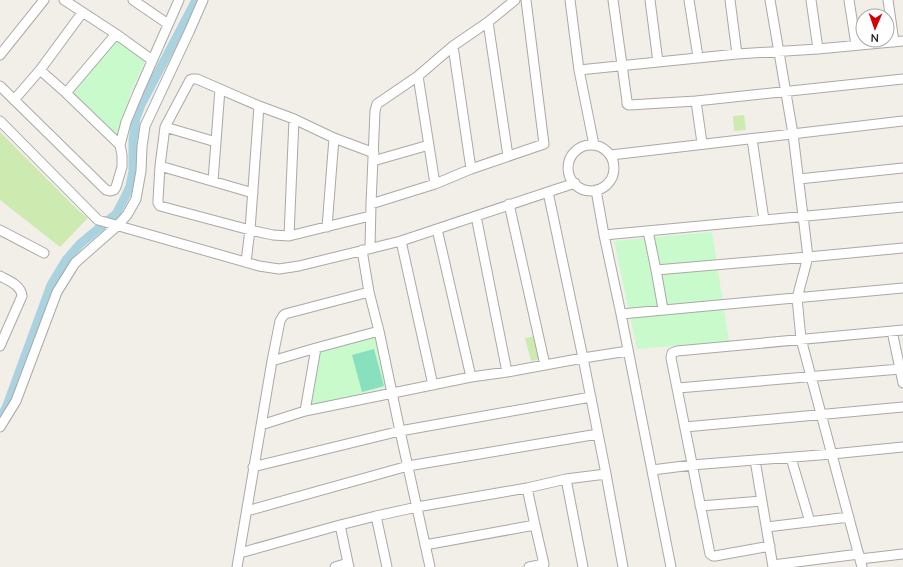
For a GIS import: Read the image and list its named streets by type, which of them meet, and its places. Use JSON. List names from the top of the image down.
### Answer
{
  "north": "bottom"
}
